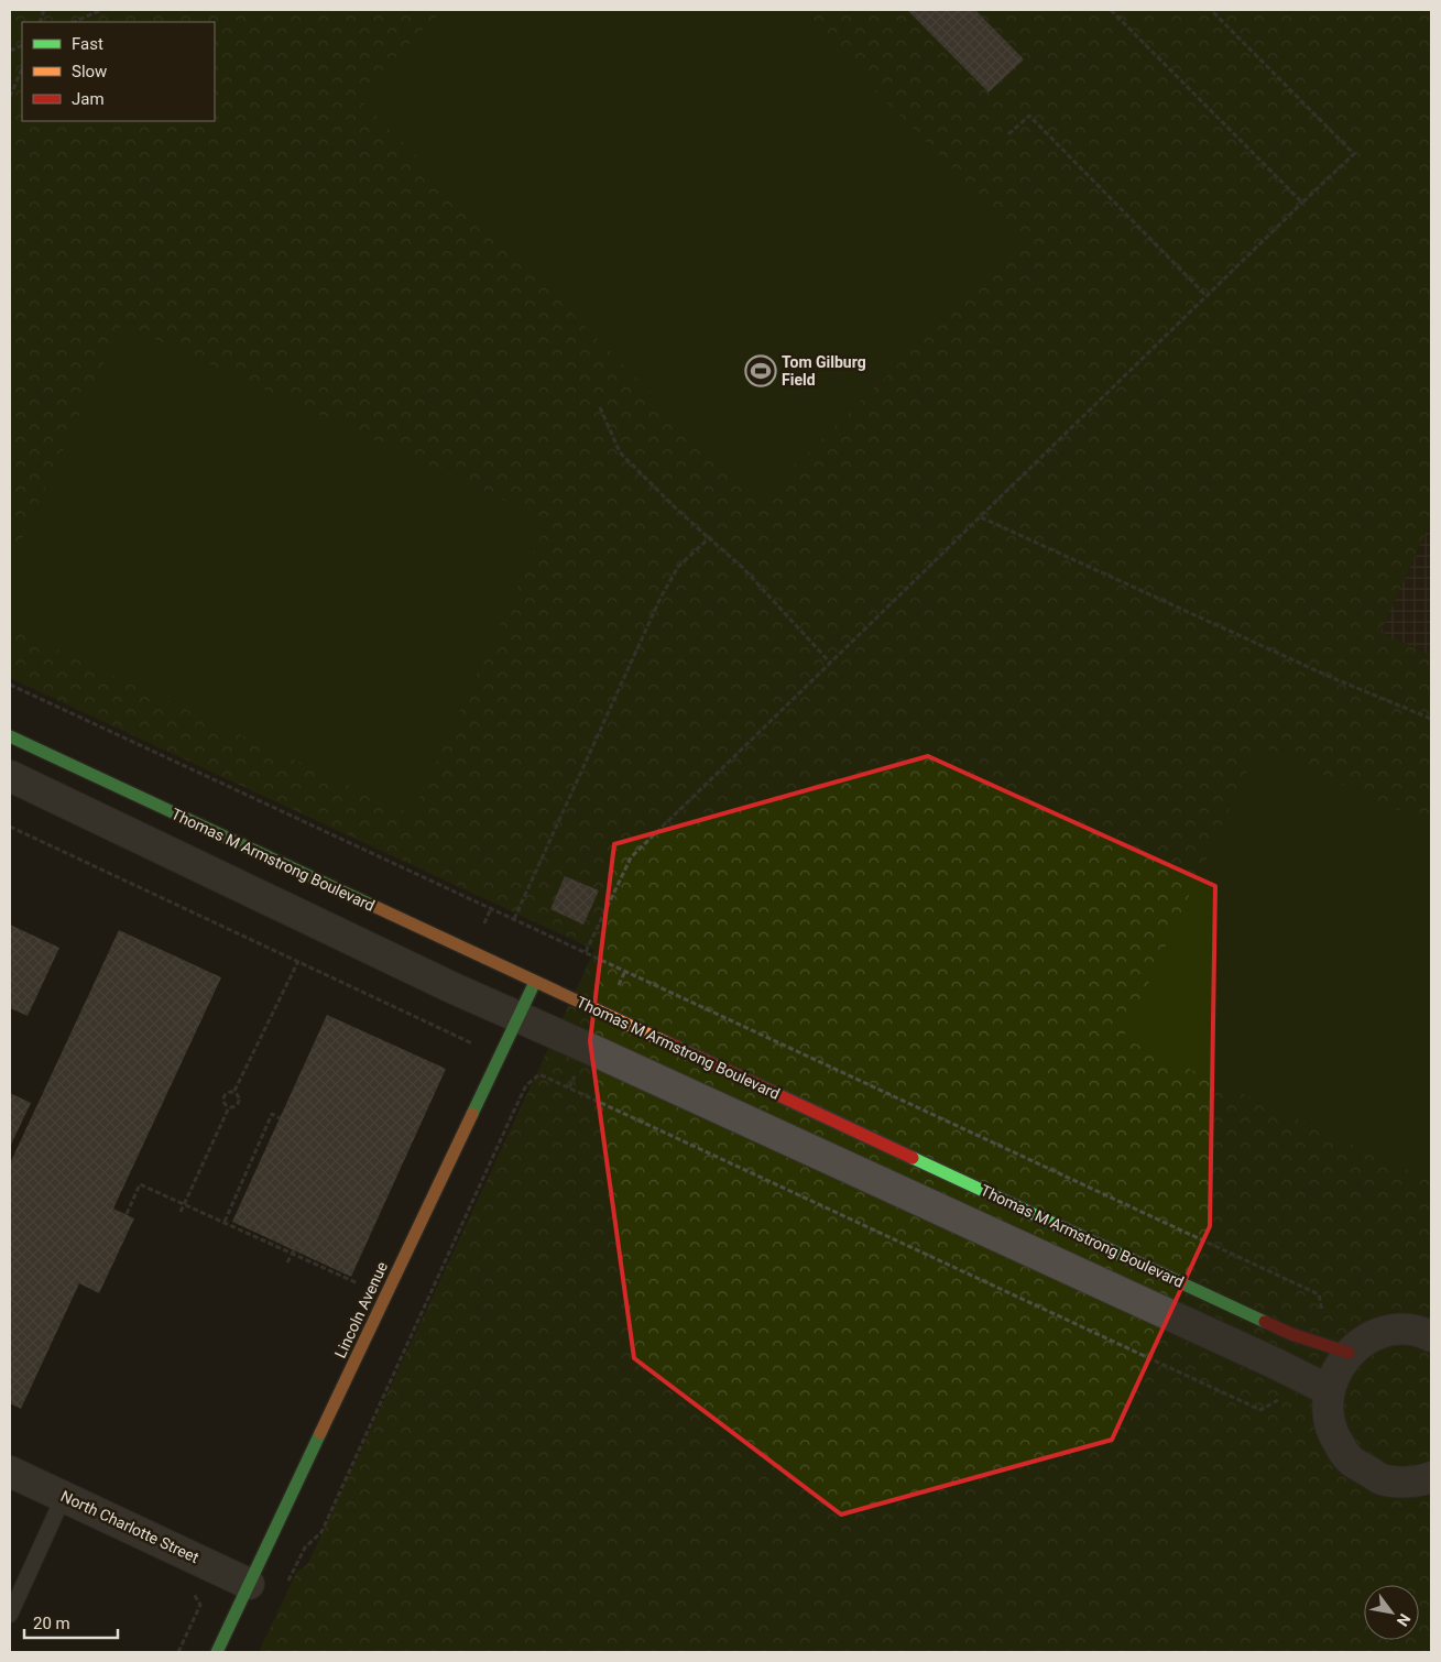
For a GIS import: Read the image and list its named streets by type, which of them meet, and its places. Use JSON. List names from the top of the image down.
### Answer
{
  "streets": {
    "street": ["Thomas M Armstrong Boulevard", "Lincoln Avenue", "North Charlotte Street"]
  },
  "crossings": [
    ["Thomas M Armstrong Boulevard", "Lincoln Avenue"],
    ["Lincoln Avenue", "North Charlotte Street"]
  ],
  "places": {
    "sports": ["Tom Gilburg Field"]
  },
  "legend": ["Fast", "Slow", "Jam"],
  "scale_bar": "20 m",
  "north": "bottom right"
}
